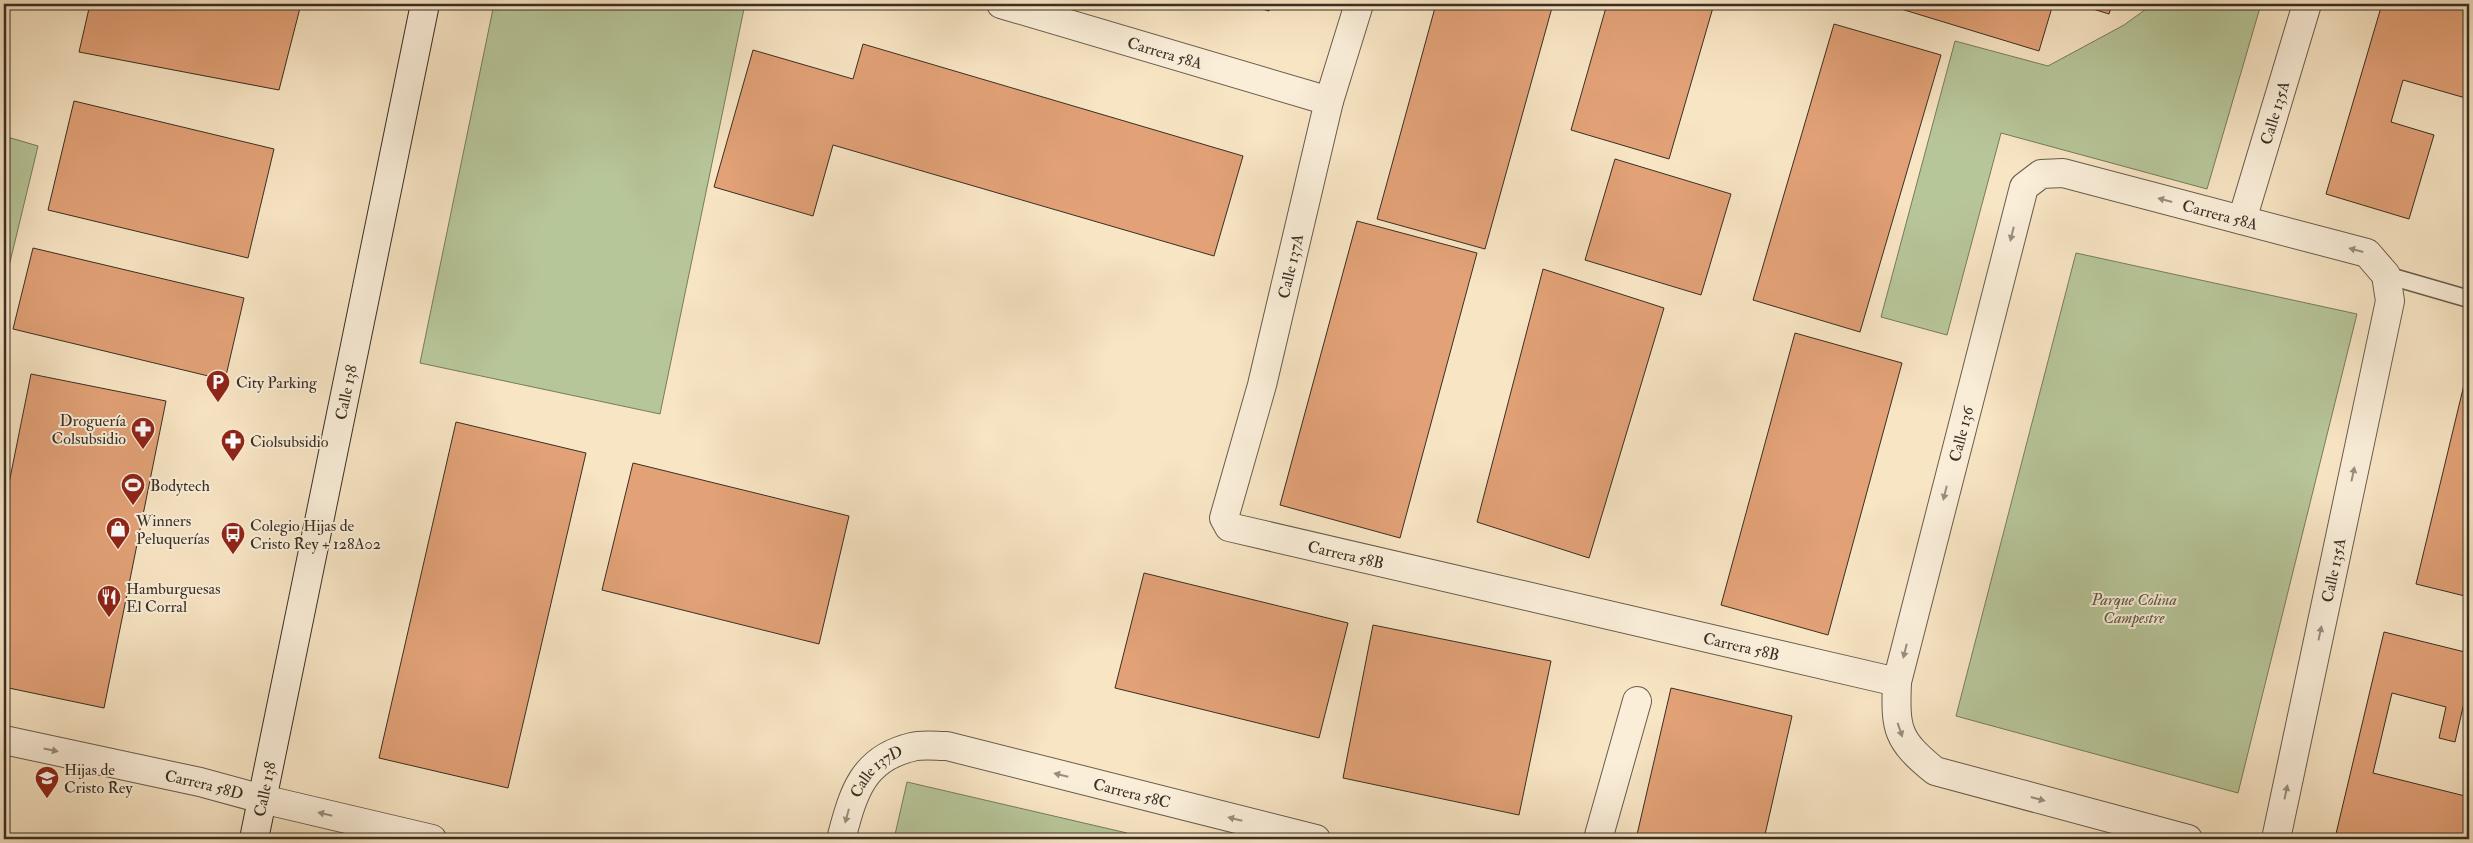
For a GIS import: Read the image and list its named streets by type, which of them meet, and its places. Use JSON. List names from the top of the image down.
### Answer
{
  "streets": {
    "street": [
      "Carrera 58A",
      "Calle 135A",
      "Calle 137A",
      "Calle 138",
      "Calle 136",
      "Carrera 58B",
      "Calle 137D",
      "Carrera 58D",
      "Carrera 58C"
    ]
  },
  "crossings": [
    ["Carrera 58A", "Calle 135A"],
    ["Carrera 58A", "Calle 137A"],
    ["Carrera 58A", "Calle 136"],
    ["Calle 137A", "Carrera 58B"],
    ["Calle 138", "Carrera 58D"],
    ["Calle 136", "Carrera 58B"],
    ["Calle 137D", "Carrera 58C"]
  ],
  "one_way": [
    "Carrera 58A",
    "Calle 135A",
    "Calle 136",
    "Calle 137D",
    "Carrera 58C"
  ],
  "parks": ["Parque Colina Campestre"],
  "places": {
    "parking": ["City Parking"],
    "pharmacy": ["Droguería Colsubsidio", "Ciolsubsidio"],
    "sports": ["Bodytech"],
    "shop": ["Winners Peluquerías"],
    "bus stop": ["Colegio Hijas de Cristo Rey + 128A02"],
    "restaurant": ["Hamburguesas El Corral"],
    "school or university": ["Hijas de Cristo Rey"]
  }
}
